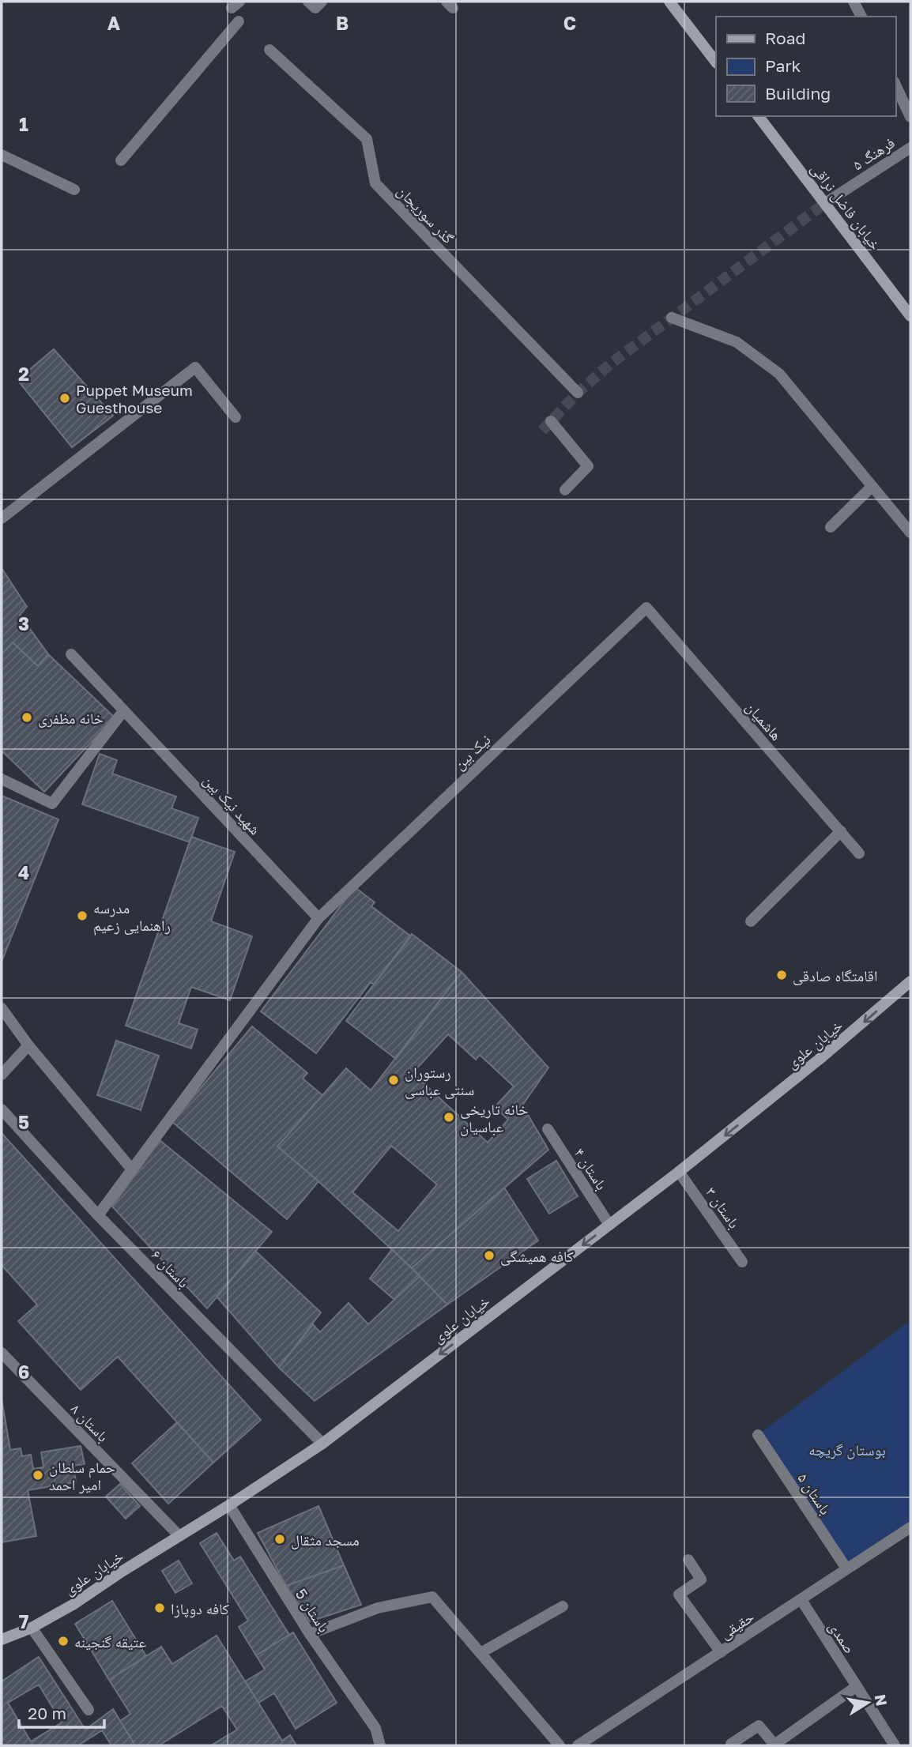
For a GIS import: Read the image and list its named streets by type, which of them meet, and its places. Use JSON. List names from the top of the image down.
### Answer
{
  "streets": {
    "main road": ["خیابان فاضل نراقی", "خیابان علوی"],
    "street": [
      "فرهنگ ۵",
      "گذر سوریجان",
      "هاشمیان",
      "نیک بین",
      "شهید نیک بین",
      "باستان ۴",
      "باستان ۳",
      "باستان ۶",
      "باستان ۸",
      "باستان ۵",
      "باستان 5",
      "حقیقی",
      "صمدی"
    ]
  },
  "crossings": [
    ["فرهنگ ۵", "خیابان فاضل نراقی"],
    ["هاشمیان", "نیک بین"],
    ["نیک بین", "شهید نیک بین"],
    ["نیک بین", "باستان ۶"],
    ["خیابان علوی", "باستان ۴"],
    ["خیابان علوی", "باستان ۳"],
    ["خیابان علوی", "باستان ۶"],
    ["خیابان علوی", "باستان ۸"],
    ["خیابان علوی", "باستان 5"],
    ["باستان ۵", "حقیقی"],
    ["حقیقی", "صمدی"]
  ],
  "one_way": ["خیابان علوی"],
  "parks": ["بوستان گریچه"],
  "places": [
    "Puppet Museum Guesthouse",
    "خانه مظفری",
    "مدرسه راهنمایی زعیم",
    "اقامتگاه صادقی",
    "رستوران سنتی عباسی",
    "خانه تاریخی عباسیان",
    "کافه همیشگی",
    "حمام سلطان امیر احمد",
    "مسجد مثقال",
    "کافه دوپازا",
    "عتیقه گنجینه"
  ],
  "legend": ["Road", "Park", "Building"],
  "scale_bar": "20 m",
  "north": "right",
  "grid": {
    "columns": ["A", "B", "C"],
    "rows": [
      "1",
      "2",
      "3",
      "4",
      "5",
      "6",
      "7"
    ]
  }
}
